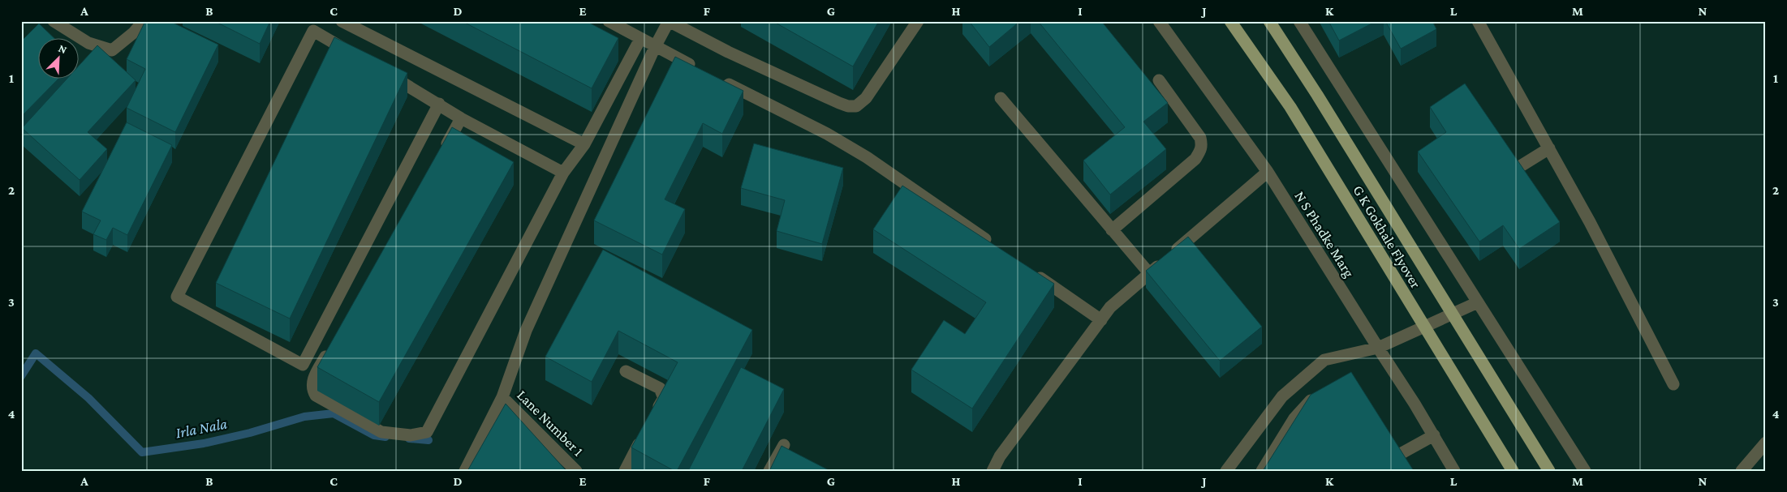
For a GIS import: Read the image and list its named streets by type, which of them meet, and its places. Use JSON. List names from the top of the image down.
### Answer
{
  "streets": {
    "main road": ["G K Gokhale Flyover"],
    "street": ["N S Phadke Marg", "Lane Number 1"]
  },
  "water": ["Irla Nala"],
  "north": "top right",
  "grid": {
    "columns": [
      "A",
      "B",
      "C",
      "D",
      "E",
      "F",
      "G",
      "H",
      "I",
      "J",
      "K",
      "L",
      "M",
      "N"
    ],
    "rows": [
      "1",
      "2",
      "3",
      "4"
    ]
  }
}
